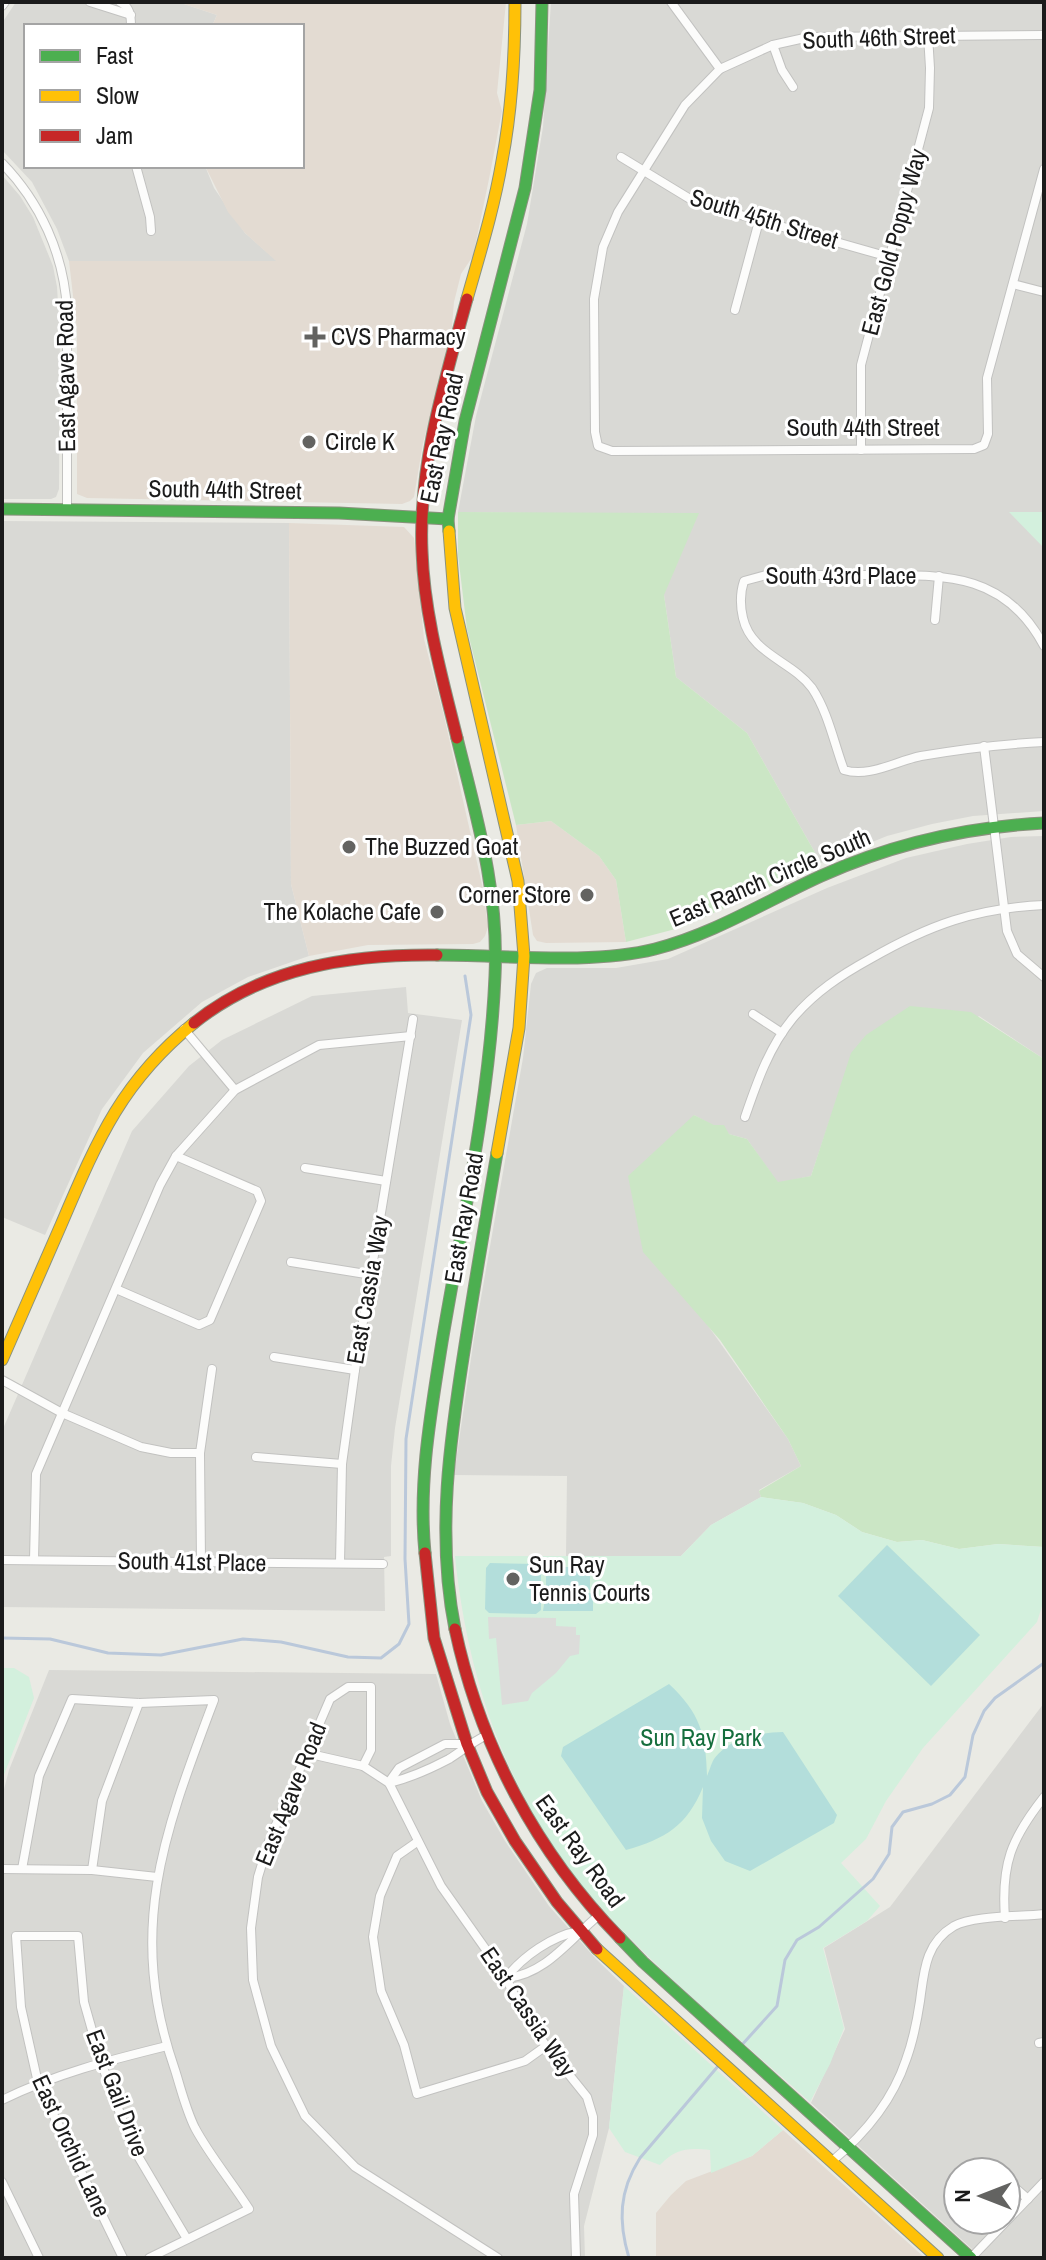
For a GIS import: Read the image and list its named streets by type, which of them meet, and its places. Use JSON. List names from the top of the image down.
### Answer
{
  "streets": {
    "main road": ["South 44th Street", "East Ray Road", "East Ranch Circle South"],
    "street": [
      "South 46th Street",
      "South 45th Street",
      "East Gold Poppy Way",
      "East Agave Road",
      "South 43rd Place",
      "East Cassia Way",
      "South 41st Place",
      "East Gail Drive",
      "East Orchid Lane"
    ]
  },
  "crossings": [
    ["South 46th Street", "East Gold Poppy Way"],
    ["South 45th Street", "East Gold Poppy Way"],
    ["South 45th Street", "South 44th Street"],
    ["East Gold Poppy Way", "South 44th Street"],
    ["East Agave Road", "South 44th Street"],
    ["South 44th Street", "East Ray Road"],
    ["East Ray Road", "East Ranch Circle South"],
    ["East Cassia Way", "South 41st Place"],
    ["East Gail Drive", "East Orchid Lane"]
  ],
  "parks": ["Sun Ray Park"],
  "places": {
    "health": ["CVS Pharmacy"],
    "other": [
      "Circle K",
      "The Buzzed Goat",
      "Corner Store",
      "The Kolache Cafe",
      "Sun Ray Tennis Courts"
    ]
  },
  "legend": ["Fast", "Slow", "Jam"],
  "north": "left"
}
